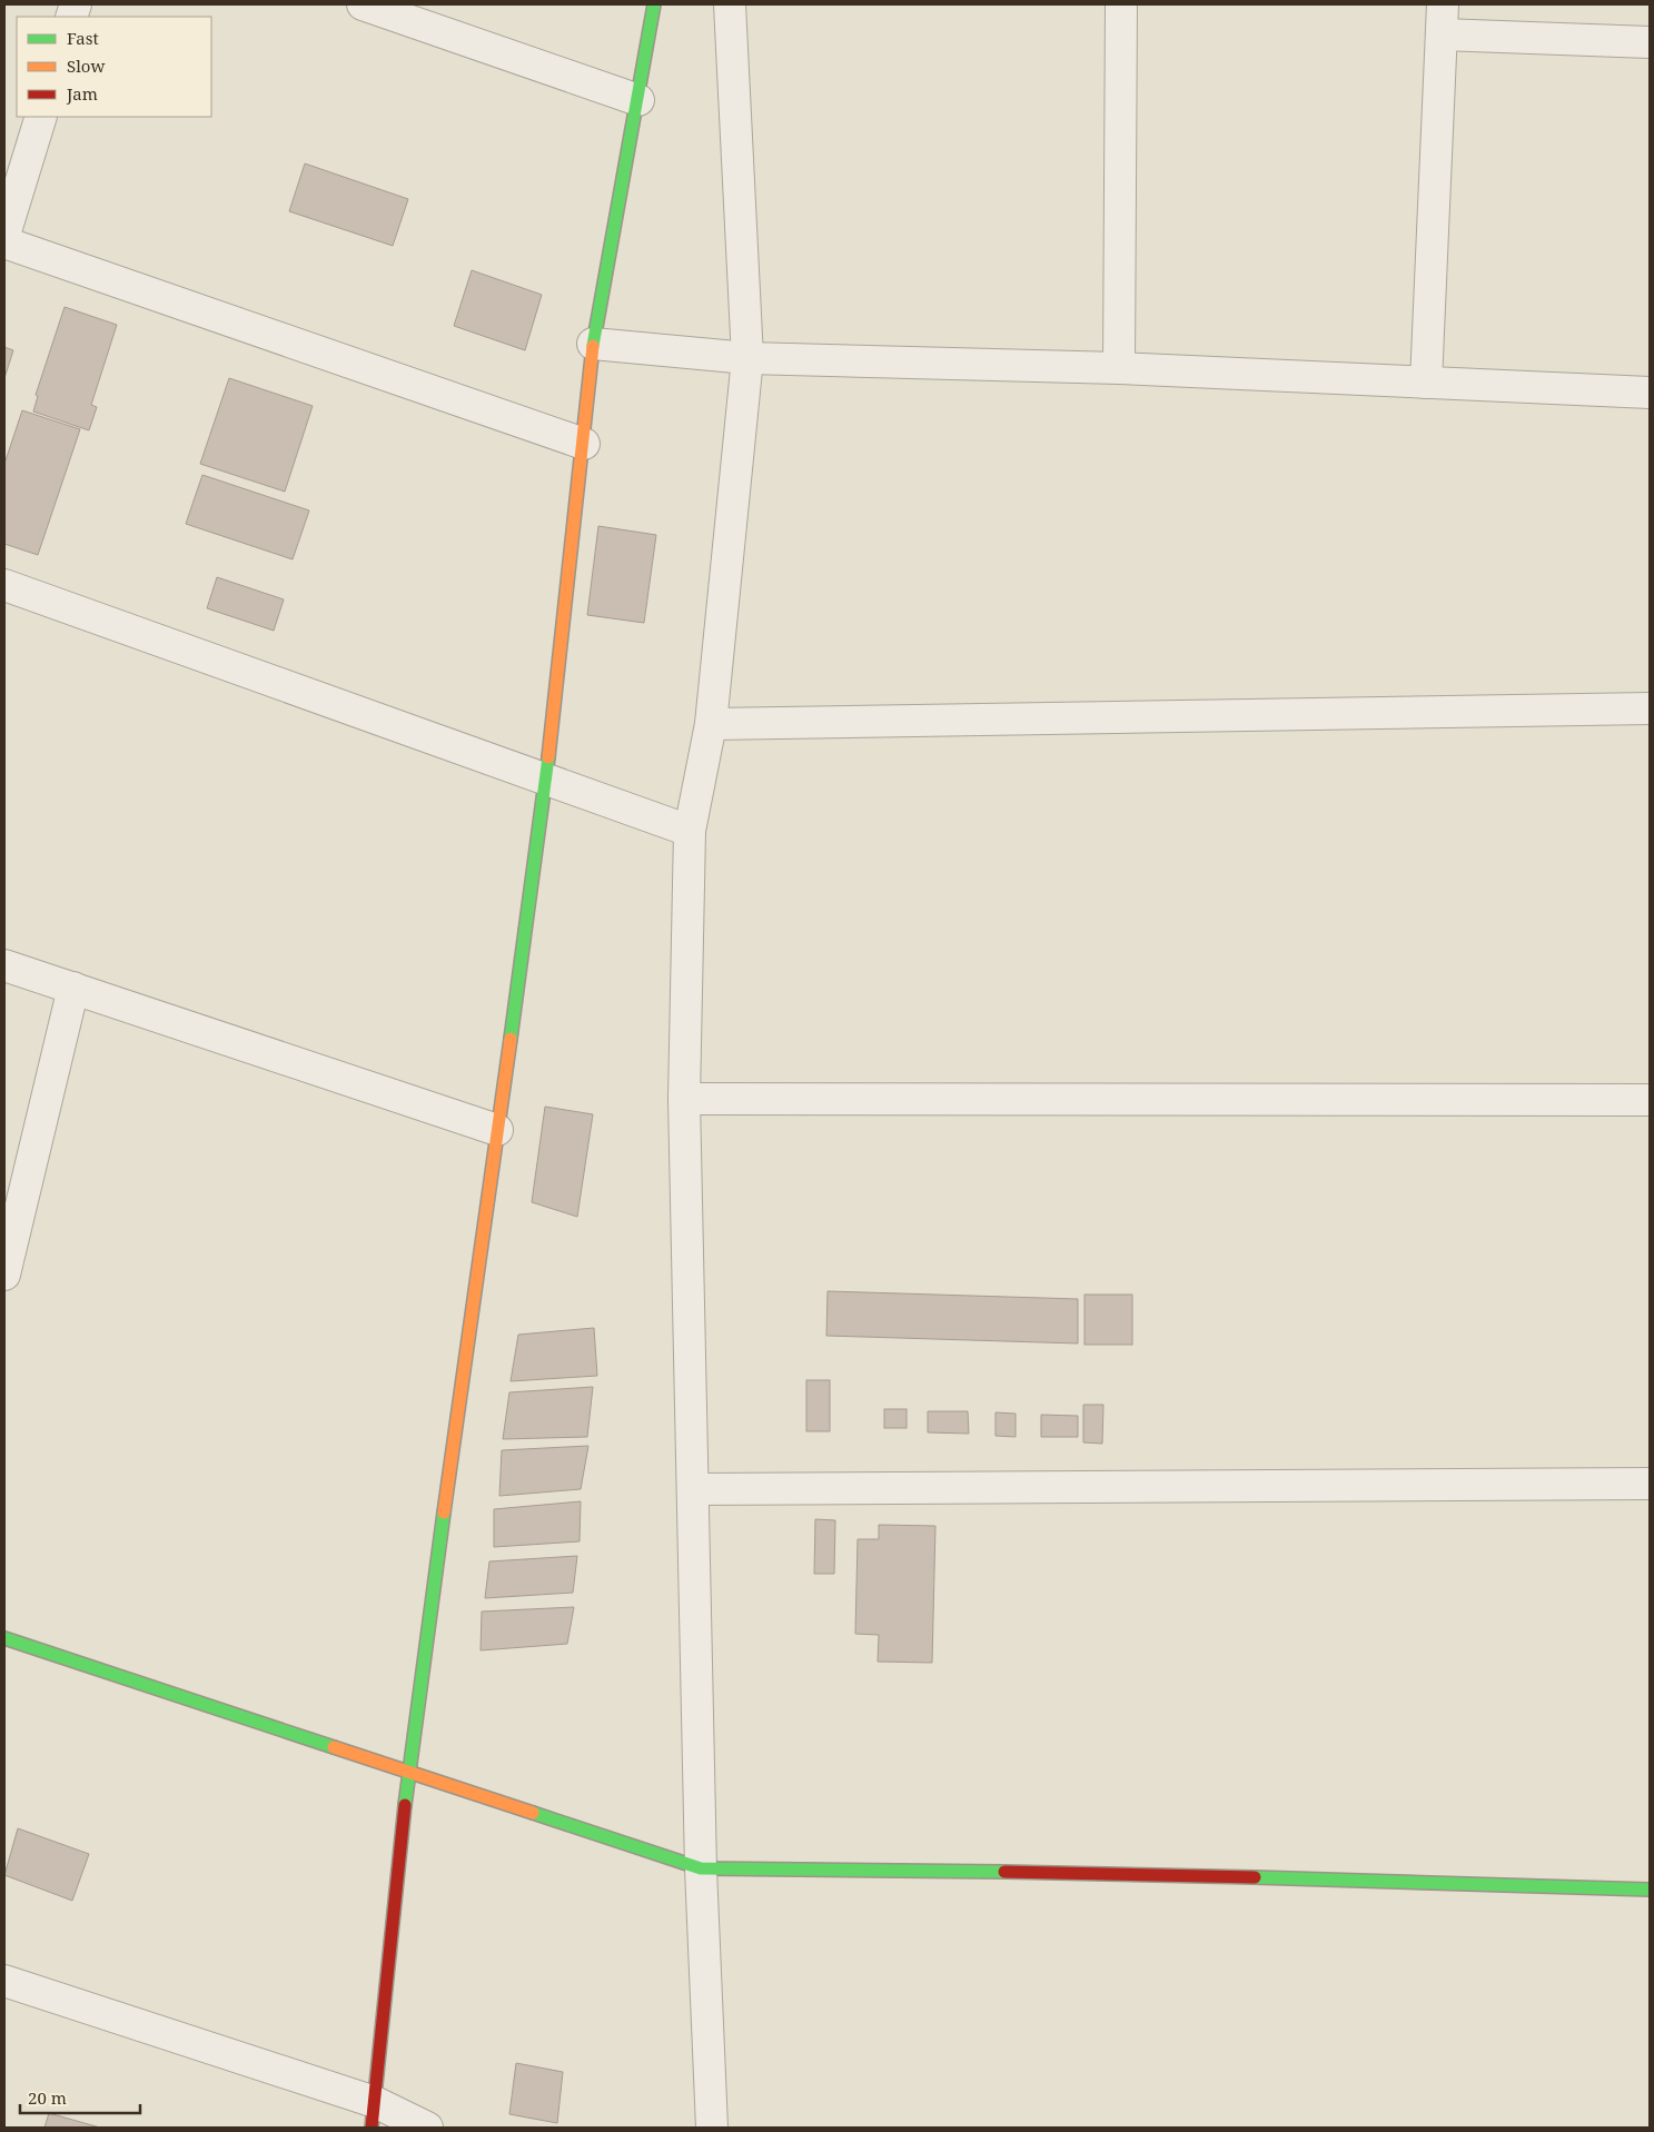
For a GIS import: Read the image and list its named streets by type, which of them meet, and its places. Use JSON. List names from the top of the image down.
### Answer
{
  "legend": ["Fast", "Slow", "Jam"],
  "scale_bar": "20 m"
}
